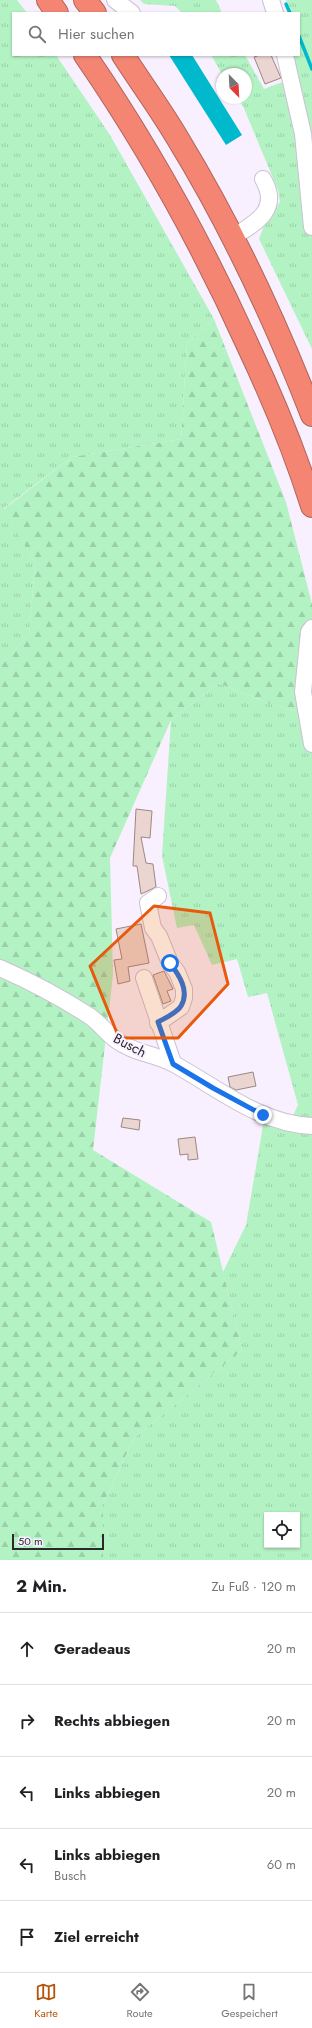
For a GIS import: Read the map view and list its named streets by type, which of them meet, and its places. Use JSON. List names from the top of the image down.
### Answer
{
  "streets": {
    "street": ["Busch"]
  },
  "scale_bar": "50 m",
  "north": "bottom right",
  "page": {
    "search": "Hier suchen",
    "scale": "50 m",
    "heading": ["2 Min.", "Zu Fuß · 120 m"],
    "list": [
      ["Geradeaus", "20 m"],
      ["Rechts abbiegen", "20 m"],
      ["Links abbiegen", "20 m"],
      ["Links abbiegen", "Busch", "60 m"],
      "Ziel erreicht"
    ],
    "nav": ["Karte", "Route", "Gespeichert"]
  }
}
